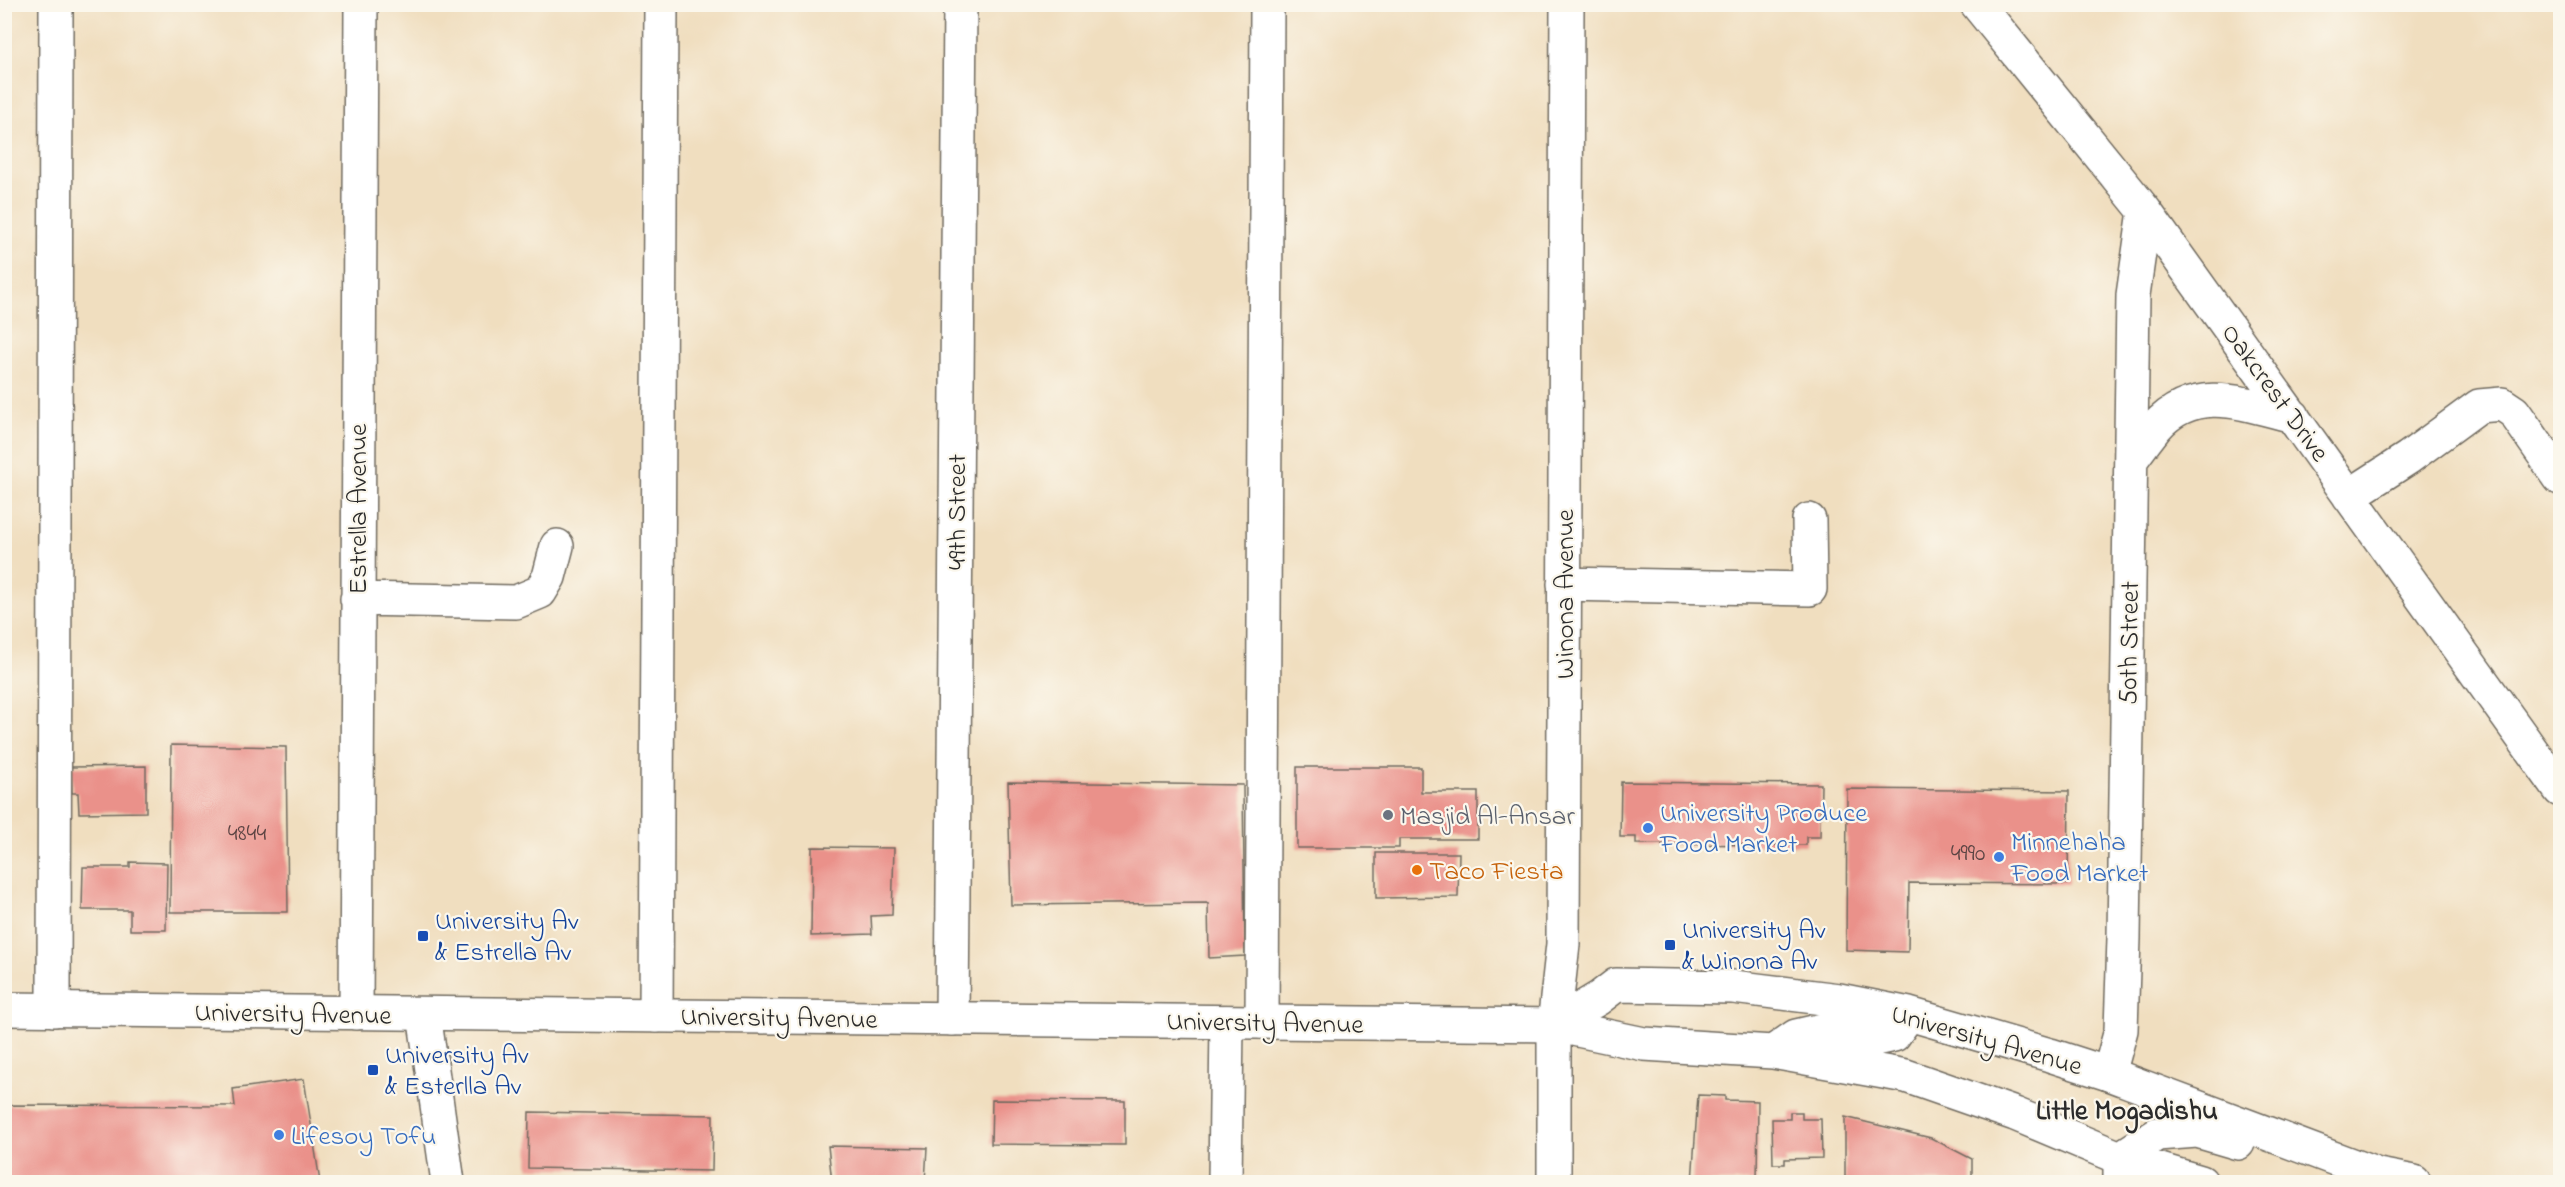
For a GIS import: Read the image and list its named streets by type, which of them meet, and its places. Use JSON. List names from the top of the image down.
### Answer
{
  "streets": {
    "street": [
      "Oakcrest Drive",
      "Estrella Avenue",
      "49th Street",
      "Winona Avenue",
      "50th Street",
      "University Avenue"
    ]
  },
  "crossings": [
    ["Oakcrest Drive", "50th Street"],
    ["Estrella Avenue", "University Avenue"],
    ["49th Street", "University Avenue"],
    ["Winona Avenue", "University Avenue"],
    ["50th Street", "University Avenue"]
  ],
  "districts": ["Little Mogadishu"],
  "places": {
    "other": [
      "Masjid Al-Ansar",
      "University Produce Food Market",
      "Minnehaha Food Market",
      "Taco Fiesta",
      "Lifesoy Tofu"
    ],
    "transit": ["University Av & Estrella Av", "University Av & Winona Av", "University Av & Esterlla Av"]
  },
  "house_numbers": ["4844", "4990"]
}
